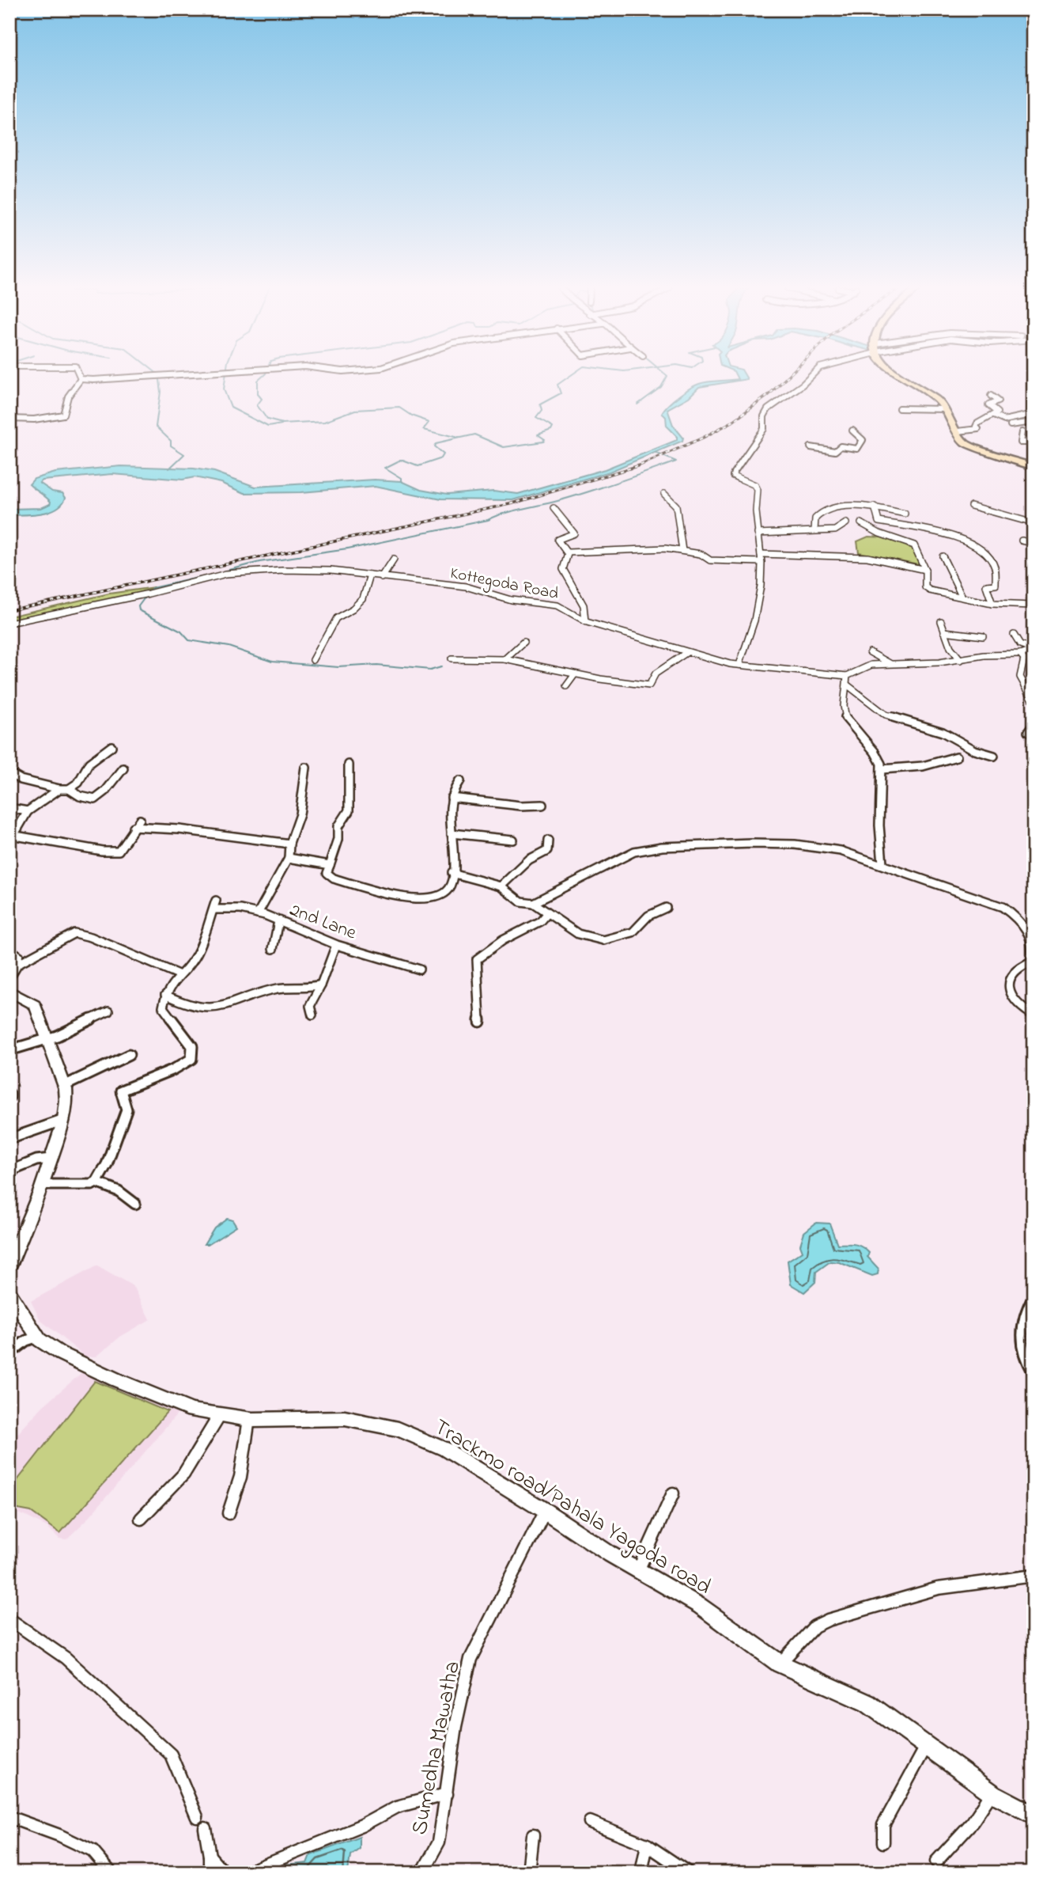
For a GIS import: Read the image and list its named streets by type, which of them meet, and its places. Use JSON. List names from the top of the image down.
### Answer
{
  "streets": {
    "street": [
      "Kottegoda Road",
      "2nd Lane",
      "Trackmo road/Pahala Yagoda road",
      "Sumedha Mawatha"
    ]
  },
  "crossings": [
    ["Trackmo road/Pahala Yagoda road", "Sumedha Mawatha"]
  ]
}
